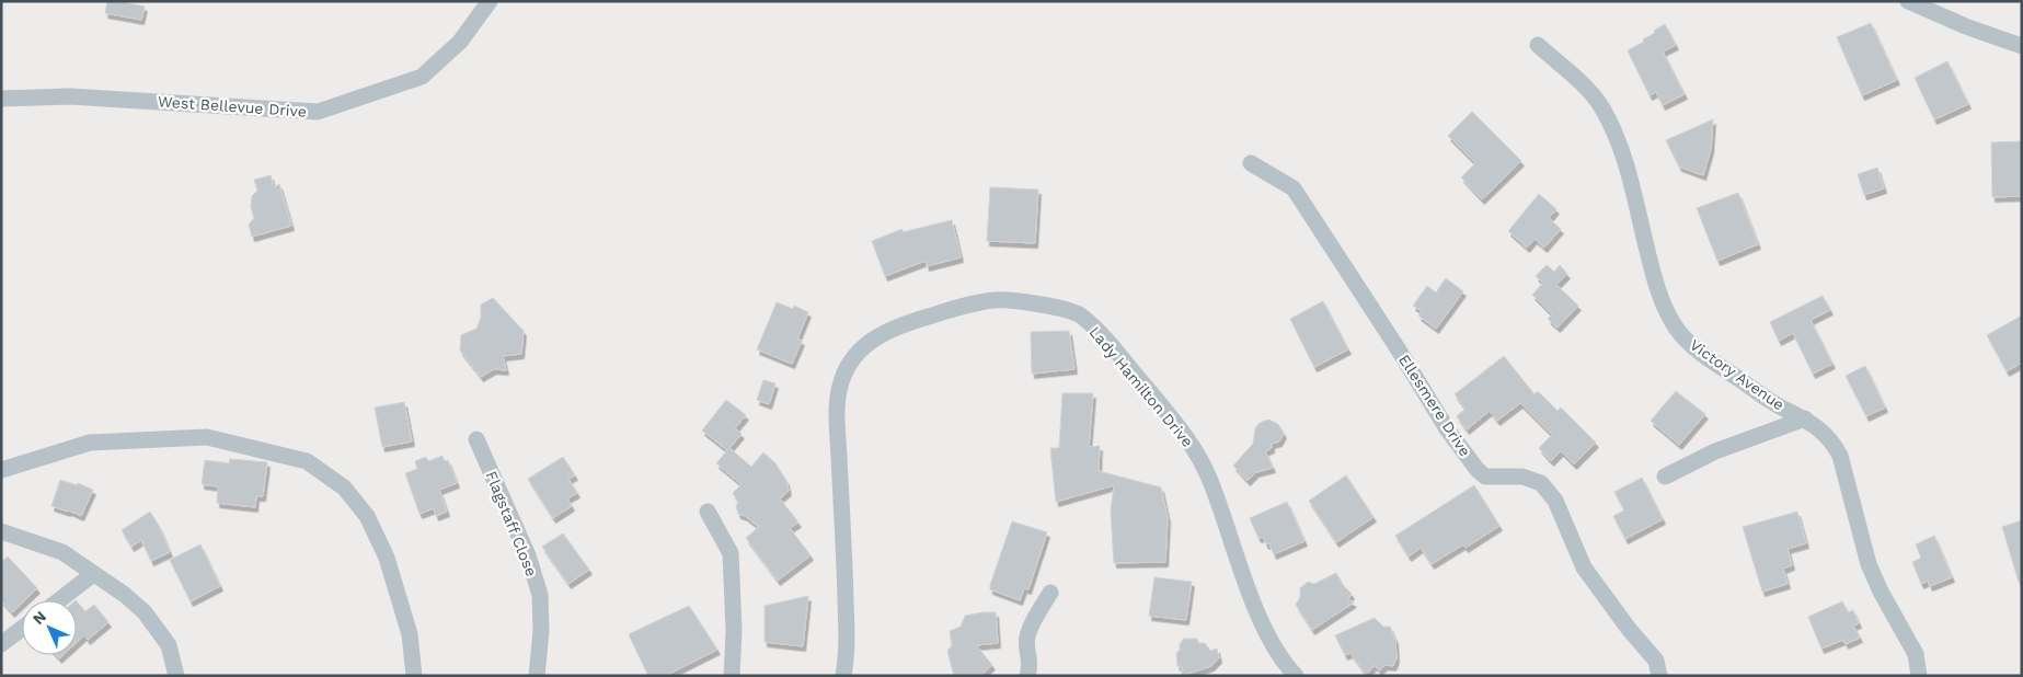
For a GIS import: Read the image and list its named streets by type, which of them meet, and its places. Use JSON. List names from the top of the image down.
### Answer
{
  "streets": {
    "street": [
      "West Bellevue Drive",
      "Victory Avenue",
      "Lady Hamilton Drive",
      "Ellesmere Drive",
      "Flagstaff Close"
    ]
  },
  "north": "top left"
}
